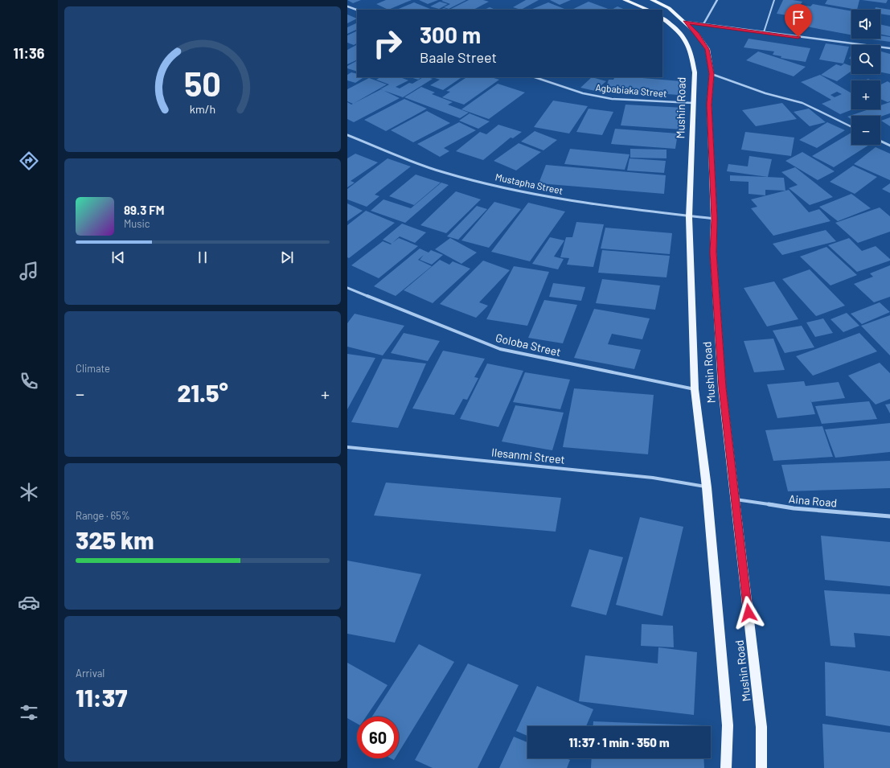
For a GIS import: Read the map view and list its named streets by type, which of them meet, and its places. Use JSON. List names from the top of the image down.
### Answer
{
  "streets": {
    "main road": ["Mushin Road"],
    "street": [
      "Agbabiaka Street",
      "Mustapha Street",
      "Goloba Street",
      "Ilesanmi Street",
      "Aina Road"
    ]
  },
  "crossings": [
    ["Agbabiaka Street", "Mushin Road"],
    ["Mushin Road", "Mustapha Street"],
    ["Mushin Road", "Goloba Street"],
    ["Mushin Road", "Ilesanmi Street"],
    ["Mushin Road", "Aina Road"]
  ],
  "page": {
    "tabs": "11:36",
    "map_buttons": ["+", "−"],
    "turn": ["300 m", "Baale Street"],
    "song": ["89.3 FM", "Music"],
    "tile": [
      "Climate",
      ["Range · 65%", "325 km"],
      ["Arrival", "11:37"]
    ],
    "heat": ["−", "21.5°", "+"],
    "limit": "60",
    "trip": "11:37 · 1 min · 350 m",
    "gauge": ["50", "km/h"]
  }
}
